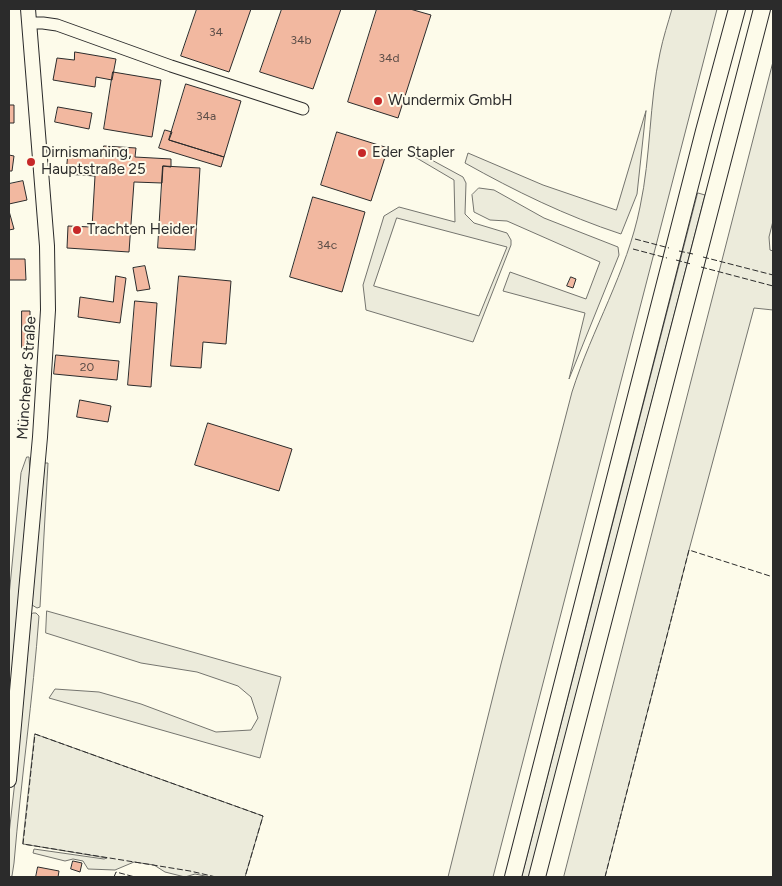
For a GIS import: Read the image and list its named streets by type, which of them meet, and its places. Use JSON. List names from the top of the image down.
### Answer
{
  "streets": {
    "main road": ["Münchener Straße"]
  },
  "places": [
    "Wundermix GmbH",
    "Eder Stapler",
    "Dirnismaning, Hauptstraße 25",
    "Trachten Heider"
  ],
  "house_numbers": [
    "34",
    "34b",
    "34d",
    "34a",
    "34c",
    "20"
  ]
}
